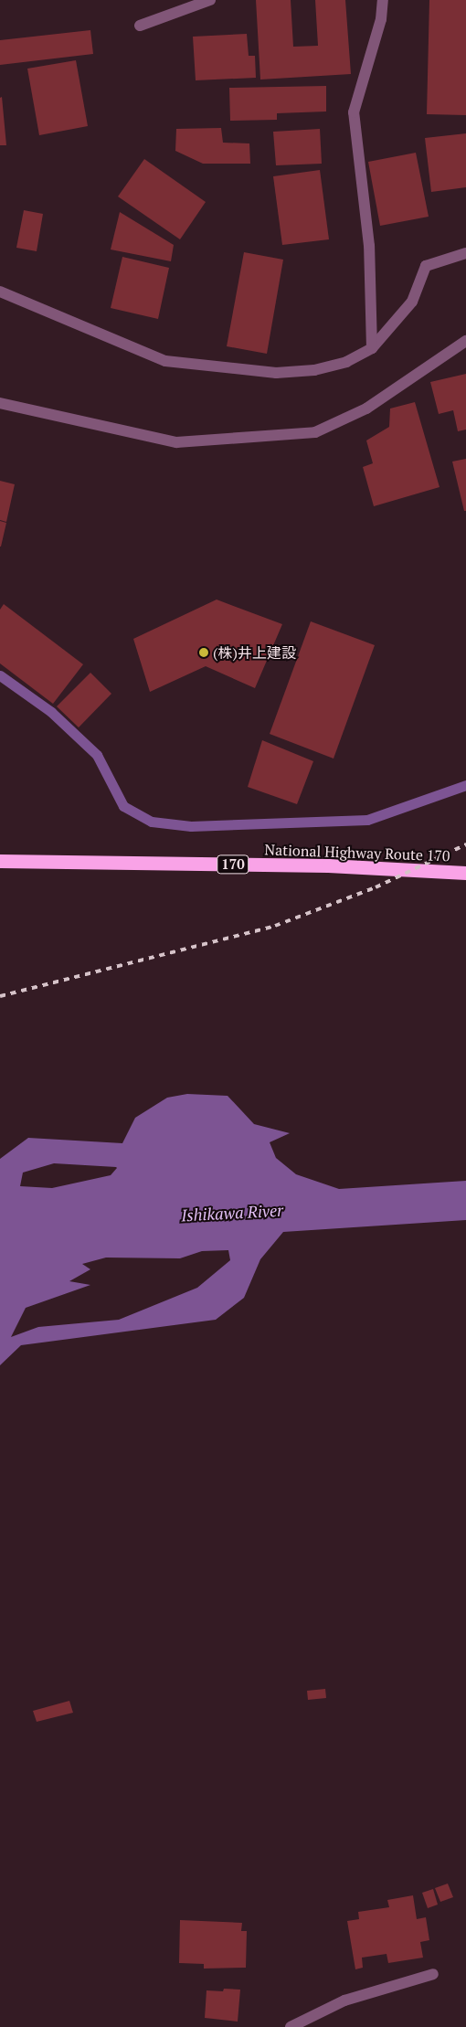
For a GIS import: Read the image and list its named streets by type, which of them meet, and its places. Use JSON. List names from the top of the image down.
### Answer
{
  "streets": {
    "highway": ["National Highway Route 170", "170"]
  },
  "water": ["Ishikawa River"],
  "places": ["(株)井上建設"]
}
